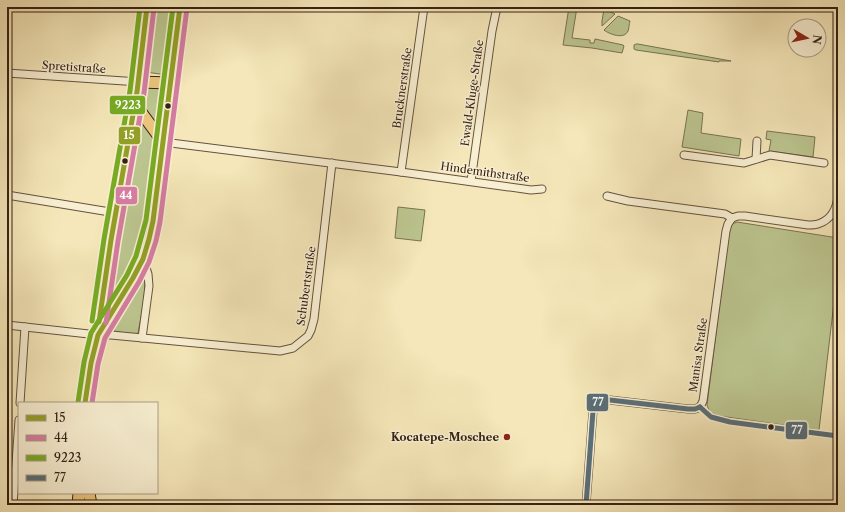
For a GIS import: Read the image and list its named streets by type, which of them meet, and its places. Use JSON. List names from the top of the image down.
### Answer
{
  "streets": {
    "street": [
      "Spretistraße",
      "Brucknerstraße",
      "Ewald-Kluge-Straße",
      "Hindemithstraße",
      "Schubertstraße",
      "Manisa Straße"
    ]
  },
  "crossings": [
    ["Brucknerstraße", "Hindemithstraße"],
    ["Ewald-Kluge-Straße", "Hindemithstraße"],
    ["Hindemithstraße", "Schubertstraße"]
  ],
  "places": ["Kocatepe-Moschee"],
  "lines": [
    "transit line 15",
    "transit line 9223",
    "transit line 44",
    "transit line 77"
  ],
  "legend": [
    "15",
    "44",
    "9223",
    "77"
  ],
  "north": "right"
}
